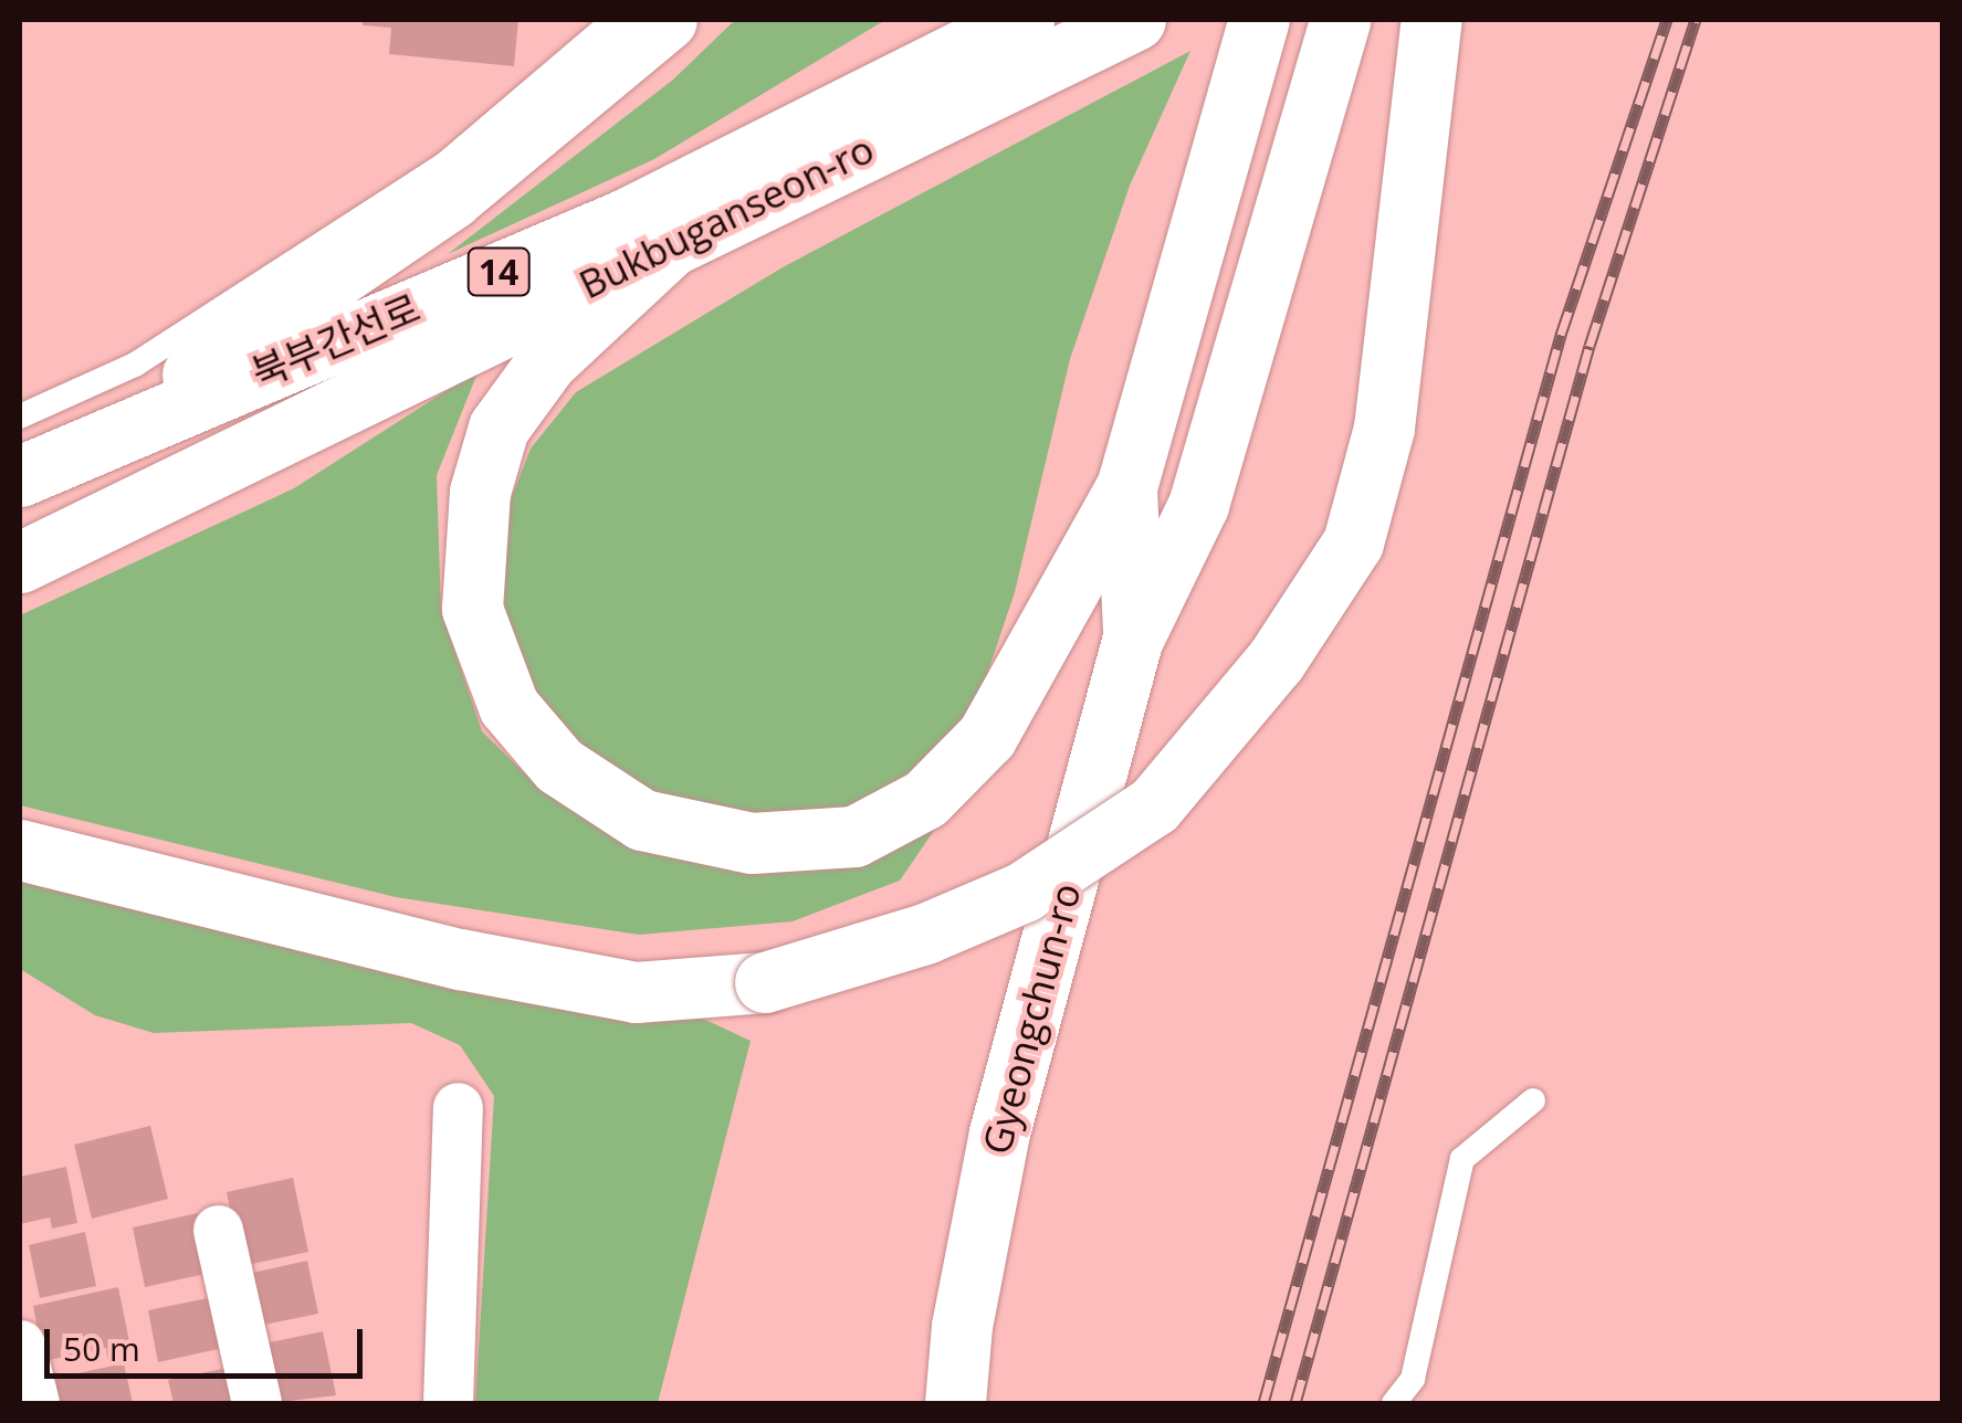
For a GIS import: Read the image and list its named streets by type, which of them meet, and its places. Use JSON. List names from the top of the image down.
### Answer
{
  "streets": {
    "main road": [
      "Bukbuganseon-ro",
      "14",
      "북부간선로",
      "Gyeongchun-ro"
    ]
  },
  "crossings": [
    ["Bukbuganseon-ro", "북부간선로"]
  ],
  "scale_bar": "50 m"
}
